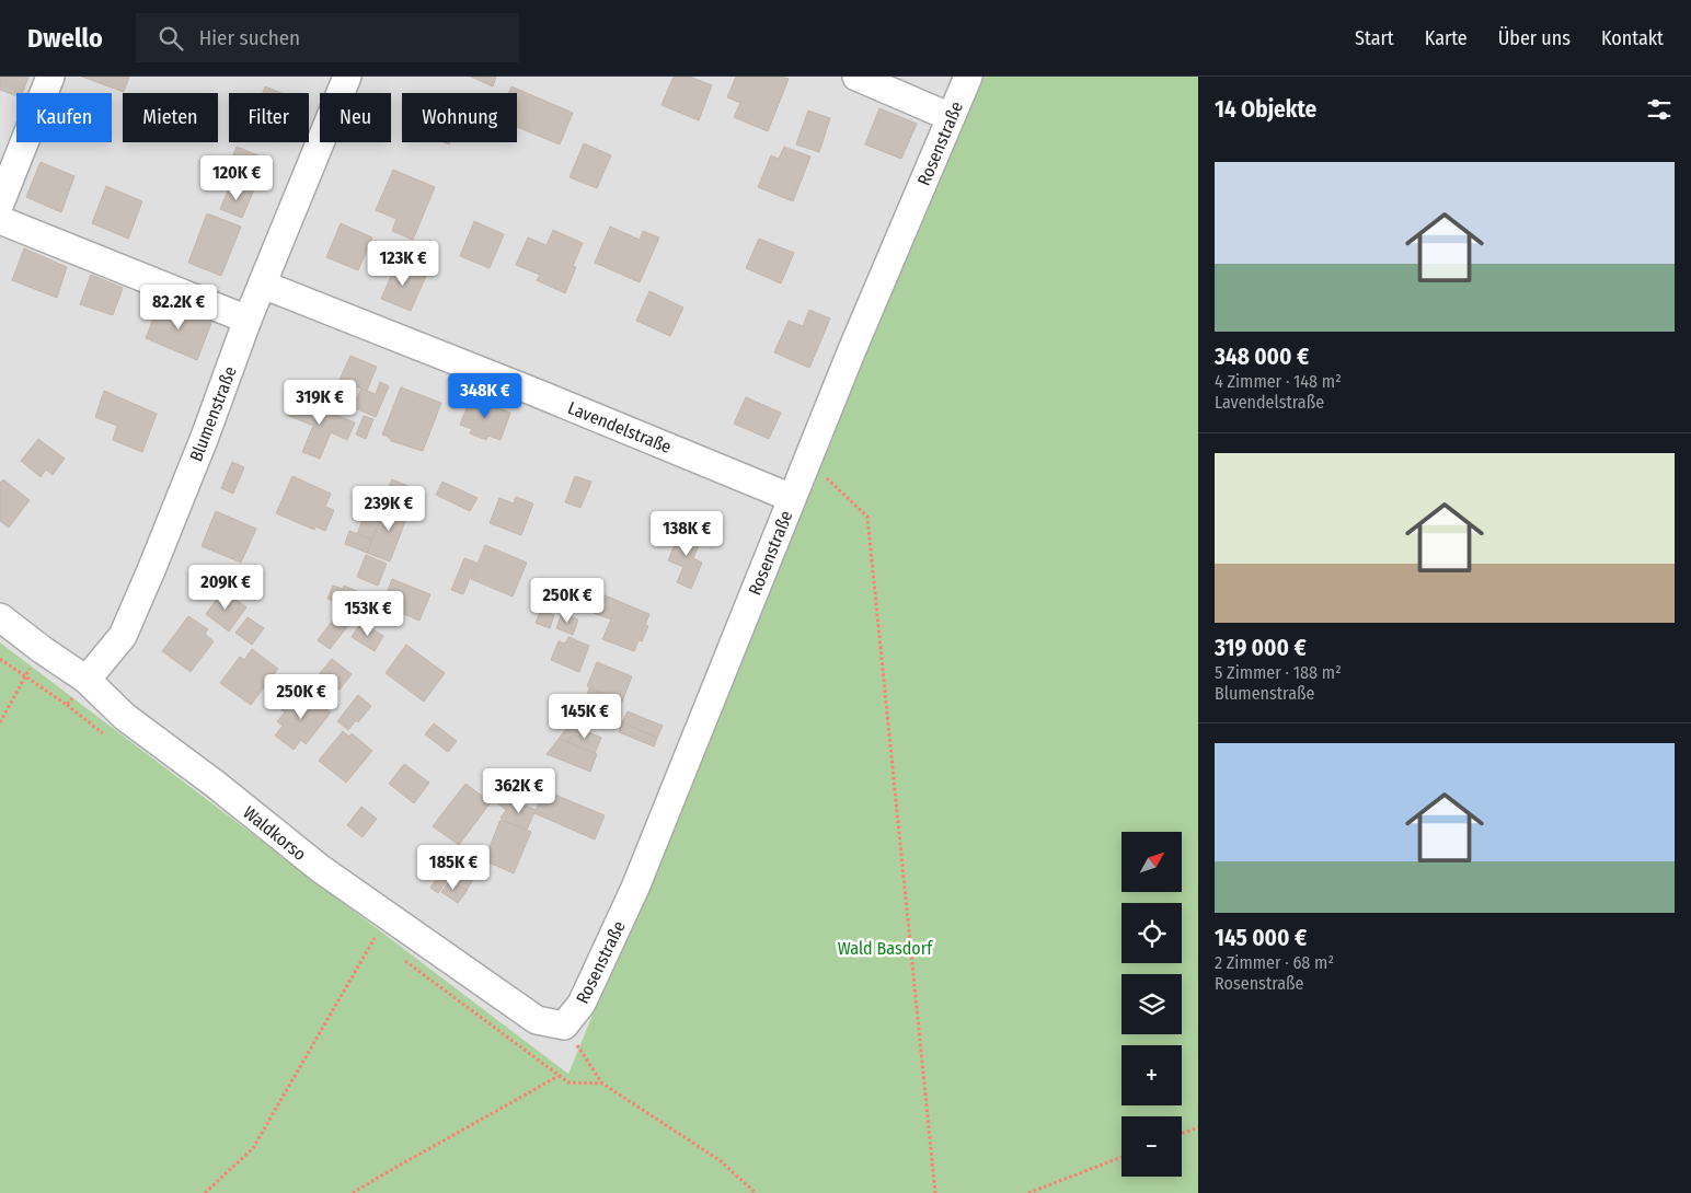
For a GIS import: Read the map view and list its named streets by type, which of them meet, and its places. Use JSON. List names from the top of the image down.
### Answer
{
  "streets": {
    "street": [
      "Rosenstraße",
      "Blumenstraße",
      "Lavendelstraße",
      "Waldkorso"
    ]
  },
  "crossings": [
    ["Rosenstraße", "Lavendelstraße"],
    ["Rosenstraße", "Waldkorso"],
    ["Blumenstraße", "Lavendelstraße"],
    ["Blumenstraße", "Waldkorso"]
  ],
  "parks": ["Wald Basdorf"],
  "north": "top right",
  "page": {
    "header": "Dwello",
    "search": "Hier suchen",
    "nav": [
      "Start",
      "Karte",
      "Über uns",
      "Kontakt"
    ],
    "heading": "14 Objekte",
    "chip": [
      "Kaufen",
      "Mieten",
      "Filter",
      "Neu",
      "Wohnung"
    ],
    "list": [
      {
        "name": "348 000 €",
        "note": "4 Zimmer · 148 m² · Lavendelstraße"
      },
      {
        "name": "319 000 €",
        "note": "5 Zimmer · 188 m² · Blumenstraße"
      },
      {
        "name": "145 000 €",
        "note": "2 Zimmer · 68 m² · Rosenstraße"
      }
    ],
    "price": [
      "120K €",
      "123K €",
      "82.2K €",
      "348K €",
      "319K €",
      "239K €",
      "138K €",
      "209K €",
      "250K €",
      "153K €",
      "250K €",
      "145K €",
      "362K €",
      "185K €"
    ],
    "map_buttons": ["+", "−"]
  }
}
